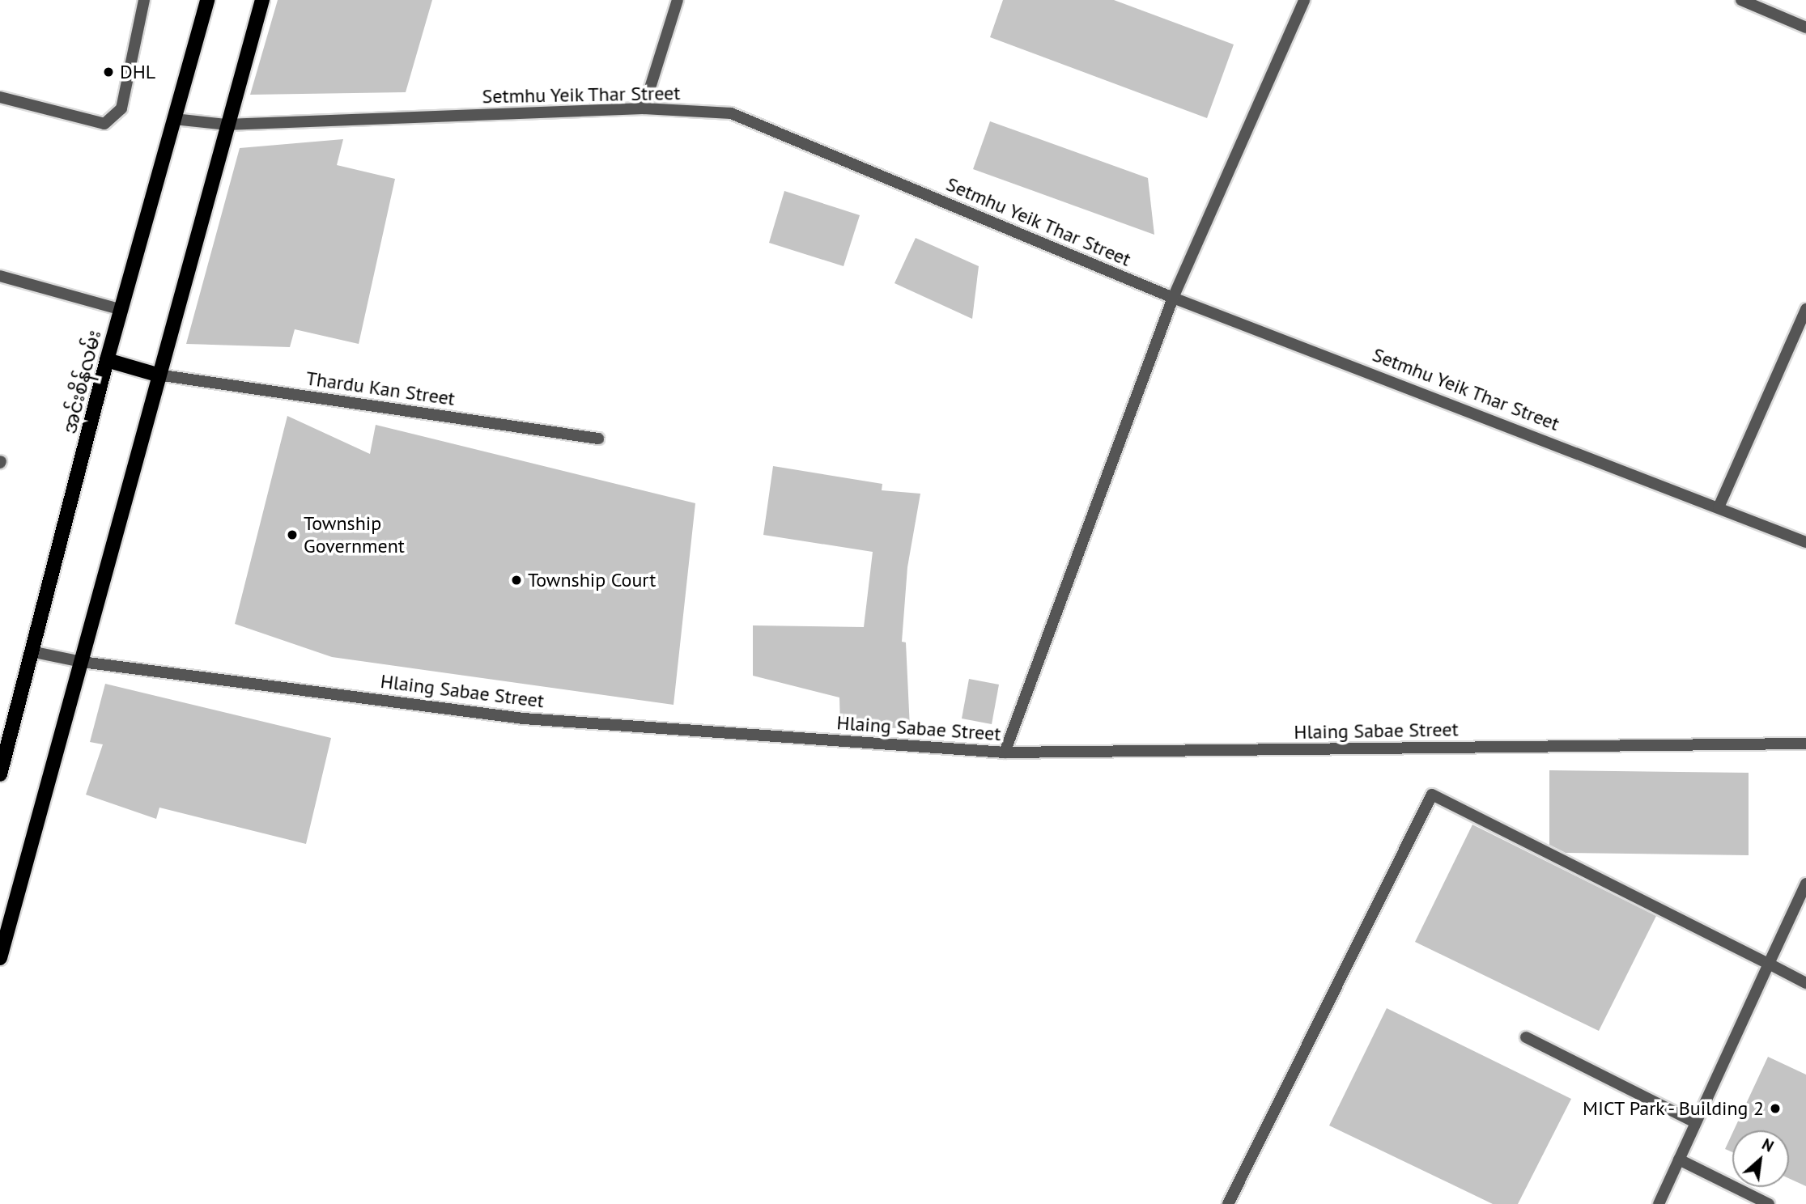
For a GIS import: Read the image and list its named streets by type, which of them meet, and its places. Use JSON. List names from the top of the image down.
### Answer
{
  "streets": {
    "main road": ["အင်းစိန်လမ်း"],
    "street": ["Setmhu Yeik Thar Street", "Thardu Kan Street", "Hlaing Sabae Street"]
  },
  "crossings": [
    ["Setmhu Yeik Thar Street", "အင်းစိန်လမ်း"],
    ["အင်းစိန်လမ်း", "Hlaing Sabae Street"]
  ],
  "places": [
    "DHL",
    "Township Government",
    "Township Court",
    "MICT Park - Building 2"
  ],
  "north": "top right"
}
